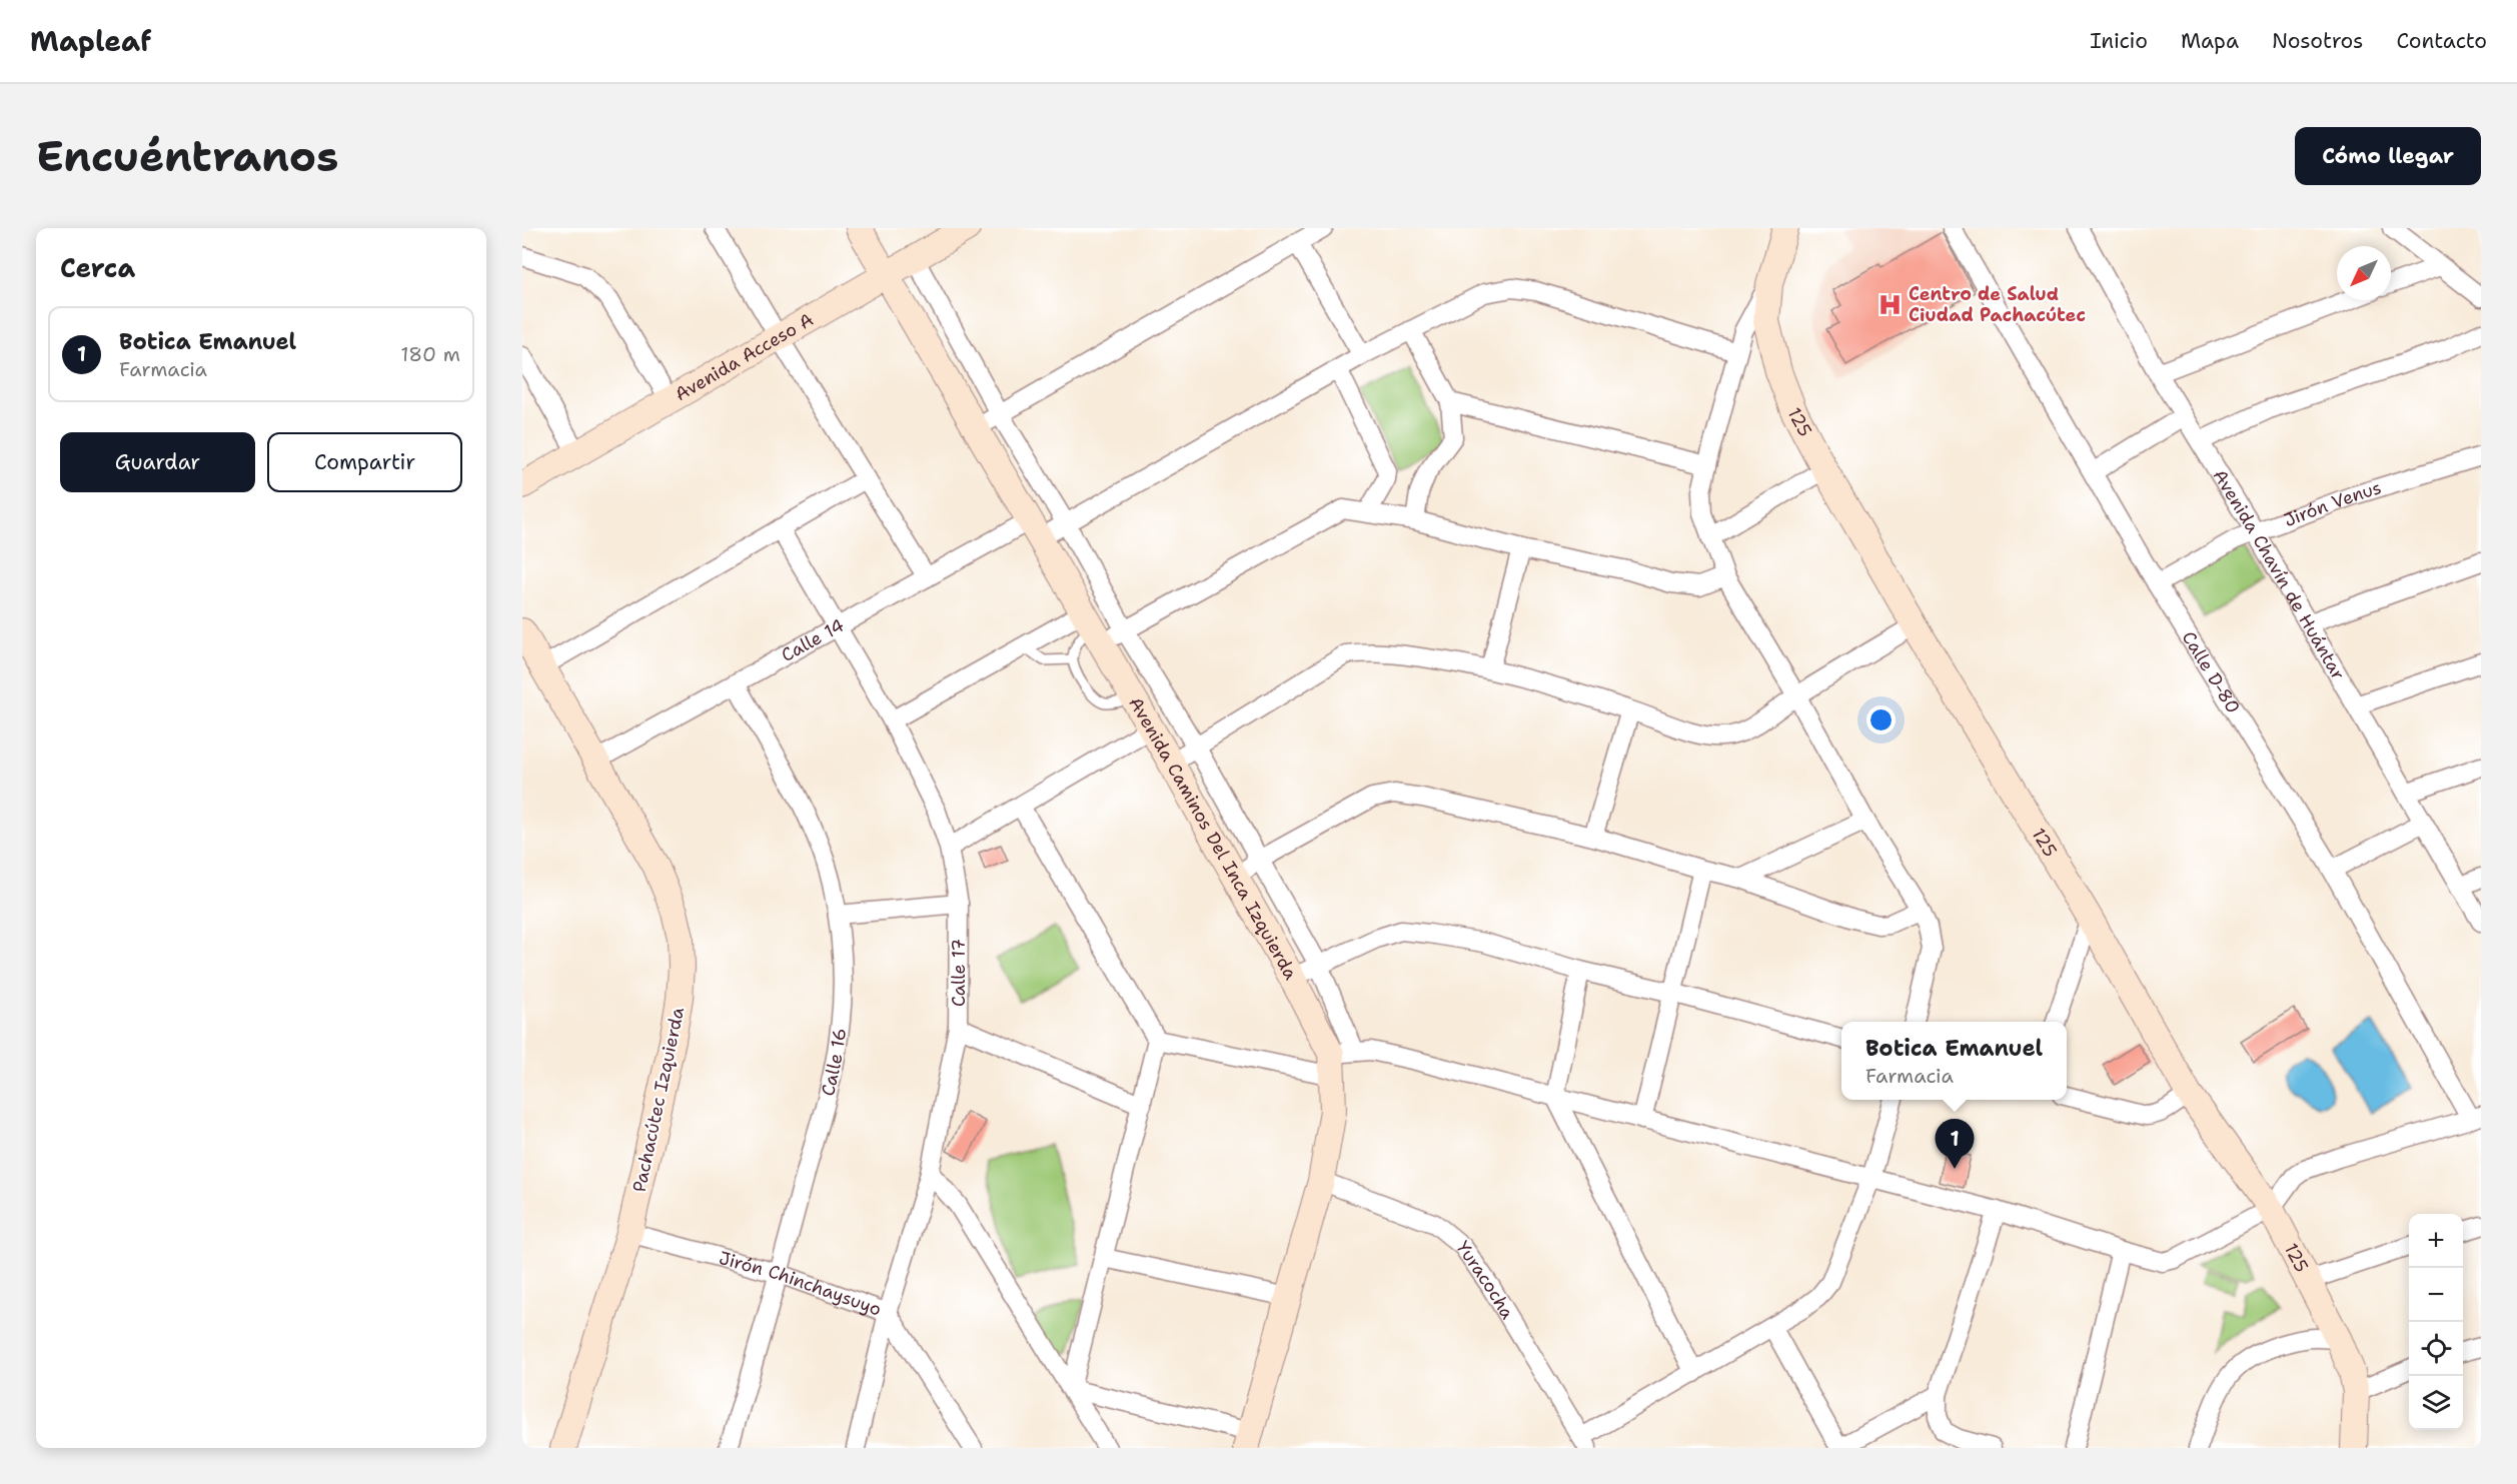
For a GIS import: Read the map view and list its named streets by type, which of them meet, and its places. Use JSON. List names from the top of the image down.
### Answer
{
  "streets": {
    "street": [
      "Avenida Acceso A",
      "125",
      "Jirón Venus",
      "Avenida Chavín de Huántar",
      "Calle 14",
      "Calle D-80",
      "Avenida Caminos Del Inca Izquierda",
      "Calle 17",
      "Calle 16",
      "Pachacútec Izquierda",
      "Yuracocha",
      "Jirón Chinchaysuyo"
    ]
  },
  "crossings": [
    ["Avenida Acceso A", "Avenida Caminos Del Inca Izquierda"],
    ["Jirón Venus", "Avenida Chavín de Huántar"],
    ["Jirón Venus", "Calle D-80"],
    ["Calle 14", "Avenida Caminos Del Inca Izquierda"],
    ["Calle 14", "Calle 17"],
    ["Calle 14", "Calle 16"],
    ["Calle 14", "Pachacútec Izquierda"],
    ["Avenida Caminos Del Inca Izquierda", "Yuracocha"],
    ["Calle 17", "Jirón Chinchaysuyo"],
    ["Calle 16", "Jirón Chinchaysuyo"],
    ["Pachacútec Izquierda", "Jirón Chinchaysuyo"]
  ],
  "places": {
    "hospital": ["Centro de Salud Ciudad Pachacútec"]
  },
  "north": "bottom left",
  "page": {
    "header": "Mapleaf",
    "nav": [
      "Inicio",
      "Mapa",
      "Nosotros",
      "Contacto"
    ],
    "buttons": [
      "Cómo llegar",
      ["Guardar", "Compartir"]
    ],
    "title": "Encuéntranos",
    "heading": "Cerca",
    "list": [
      {
        "mark": "1",
        "name": "Botica Emanuel",
        "note": "Farmacia",
        "value": "180 m"
      }
    ],
    "popup": ["Botica Emanuel", "Farmacia"],
    "pins": "1",
    "map_buttons": ["+", "−"]
  }
}
